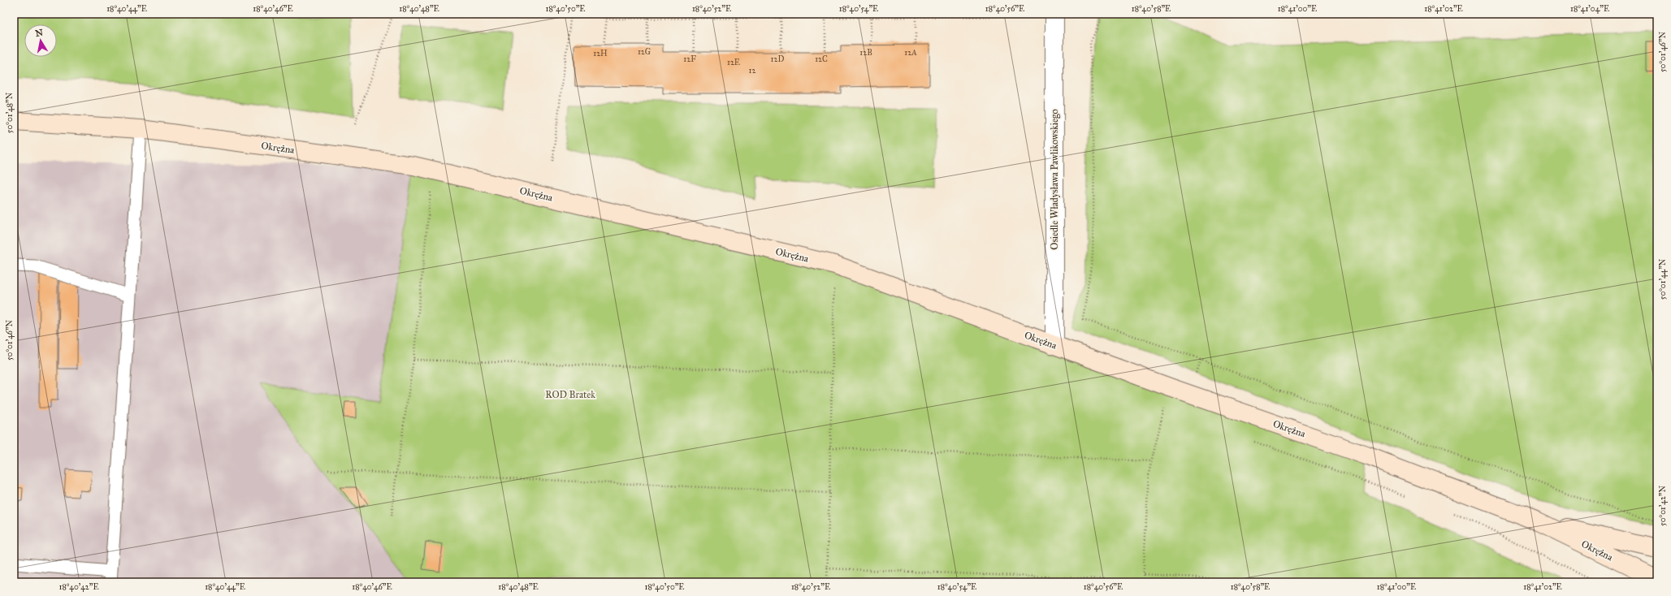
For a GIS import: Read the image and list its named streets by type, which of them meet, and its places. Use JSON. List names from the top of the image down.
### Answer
{
  "streets": {
    "street": ["Okrężna", "Osiedle Władysława Pawlikowskiego"]
  },
  "crossings": [
    ["Okrężna", "Osiedle Władysława Pawlikowskiego"]
  ],
  "parks": ["ROD Bratek"],
  "house_numbers": [
    "12G",
    "12B",
    "12A",
    "12H",
    "12F",
    "12D",
    "12C",
    "12E",
    "12"
  ],
  "north": "top",
  "coordinates": [
    "18°40'44\"E",
    "18°40'46\"E",
    "18°40'48\"E",
    "18°40'50\"E",
    "18°40'52\"E",
    "18°40'54\"E",
    "18°40'56\"E",
    "18°40'58\"E",
    "18°41'00\"E",
    "18°41'02\"E",
    "18°41'04\"E",
    "50°01'46\"N",
    "50°01'48\"N",
    "50°01'44\"N",
    "50°01'42\"N",
    "18°40'42\"E"
  ]
}
